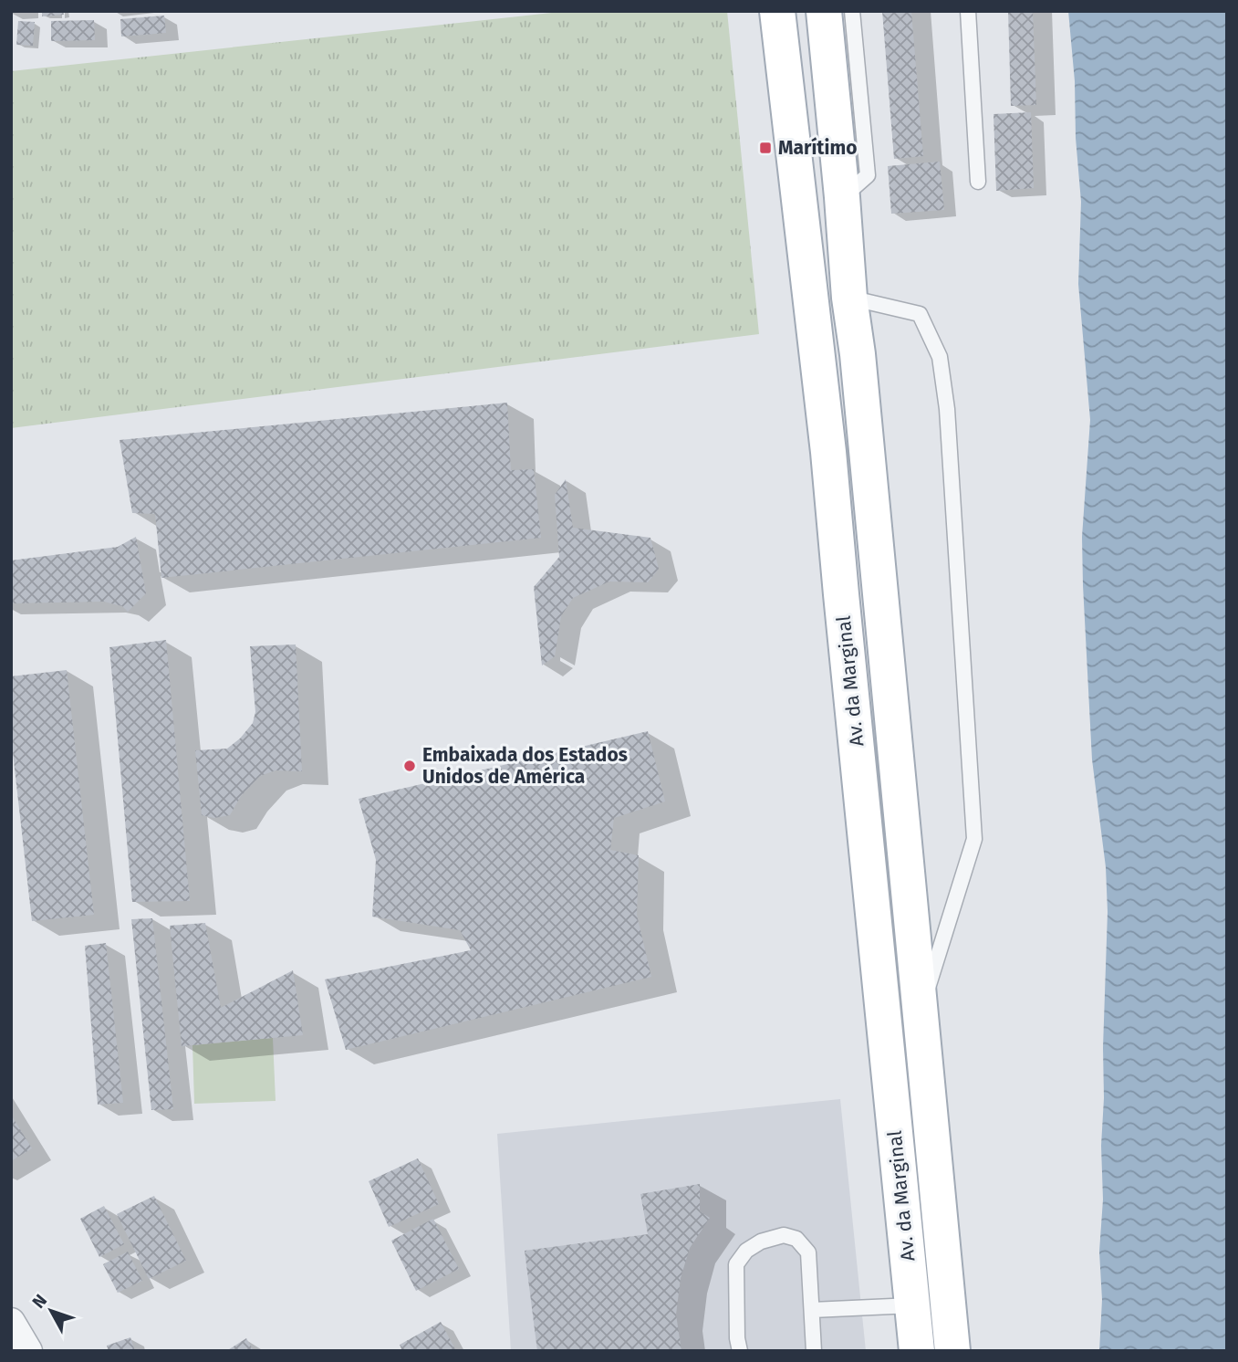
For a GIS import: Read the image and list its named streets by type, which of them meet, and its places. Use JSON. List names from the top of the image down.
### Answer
{
  "streets": {
    "main road": ["Av. da Marginal"]
  },
  "places": {
    "transit": ["Marítimo"],
    "other": ["Embaixada dos Estados Unidos de América"]
  },
  "north": "top left"
}
